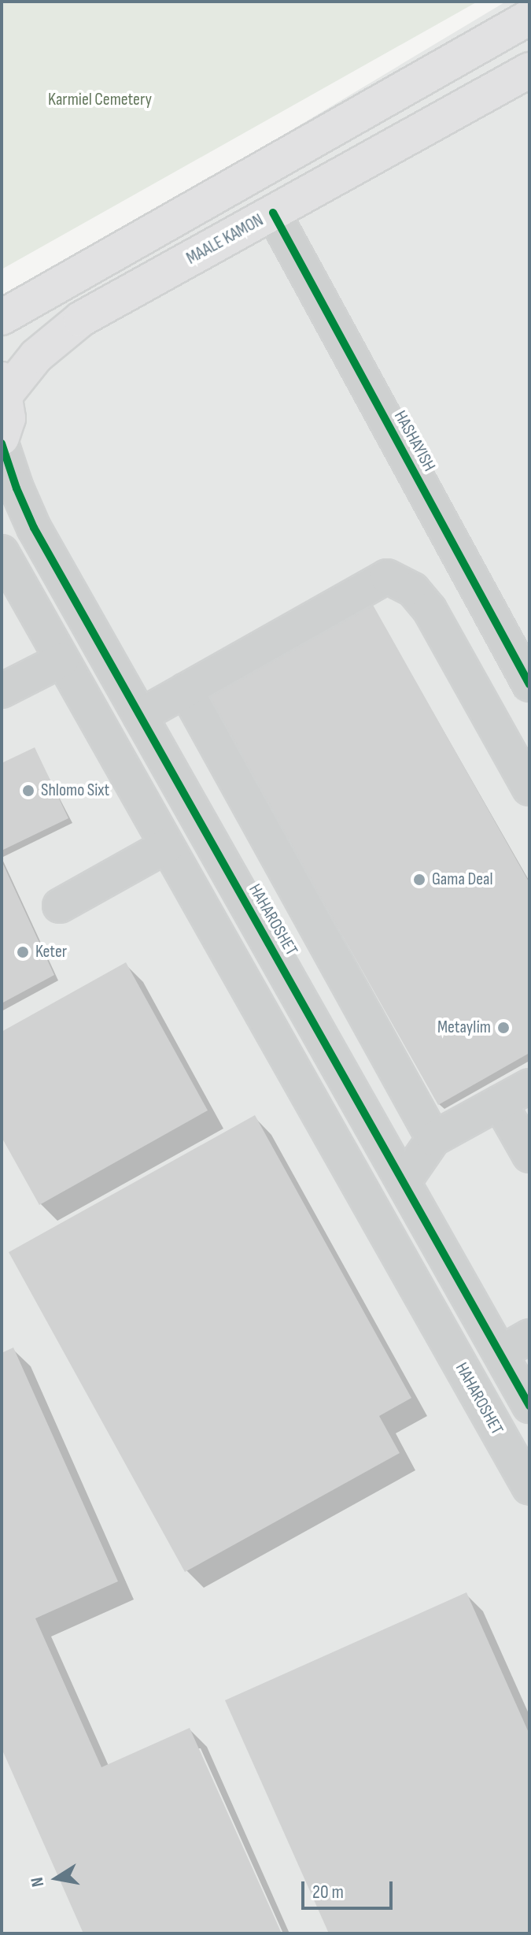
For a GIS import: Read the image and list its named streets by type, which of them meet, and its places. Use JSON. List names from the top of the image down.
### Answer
{
  "streets": {
    "main road": ["MAALE KAMON"],
    "street": ["HASHAYISH", "HAHAROSHET"]
  },
  "crossings": [
    ["MAALE KAMON", "HASHAYISH"]
  ],
  "parks": ["Karmiel Cemetery"],
  "places": [
    "Shlomo Sixt",
    "Gama Deal",
    "Keter",
    "Metaylim"
  ],
  "scale_bar": "20 m",
  "north": "left"
}
